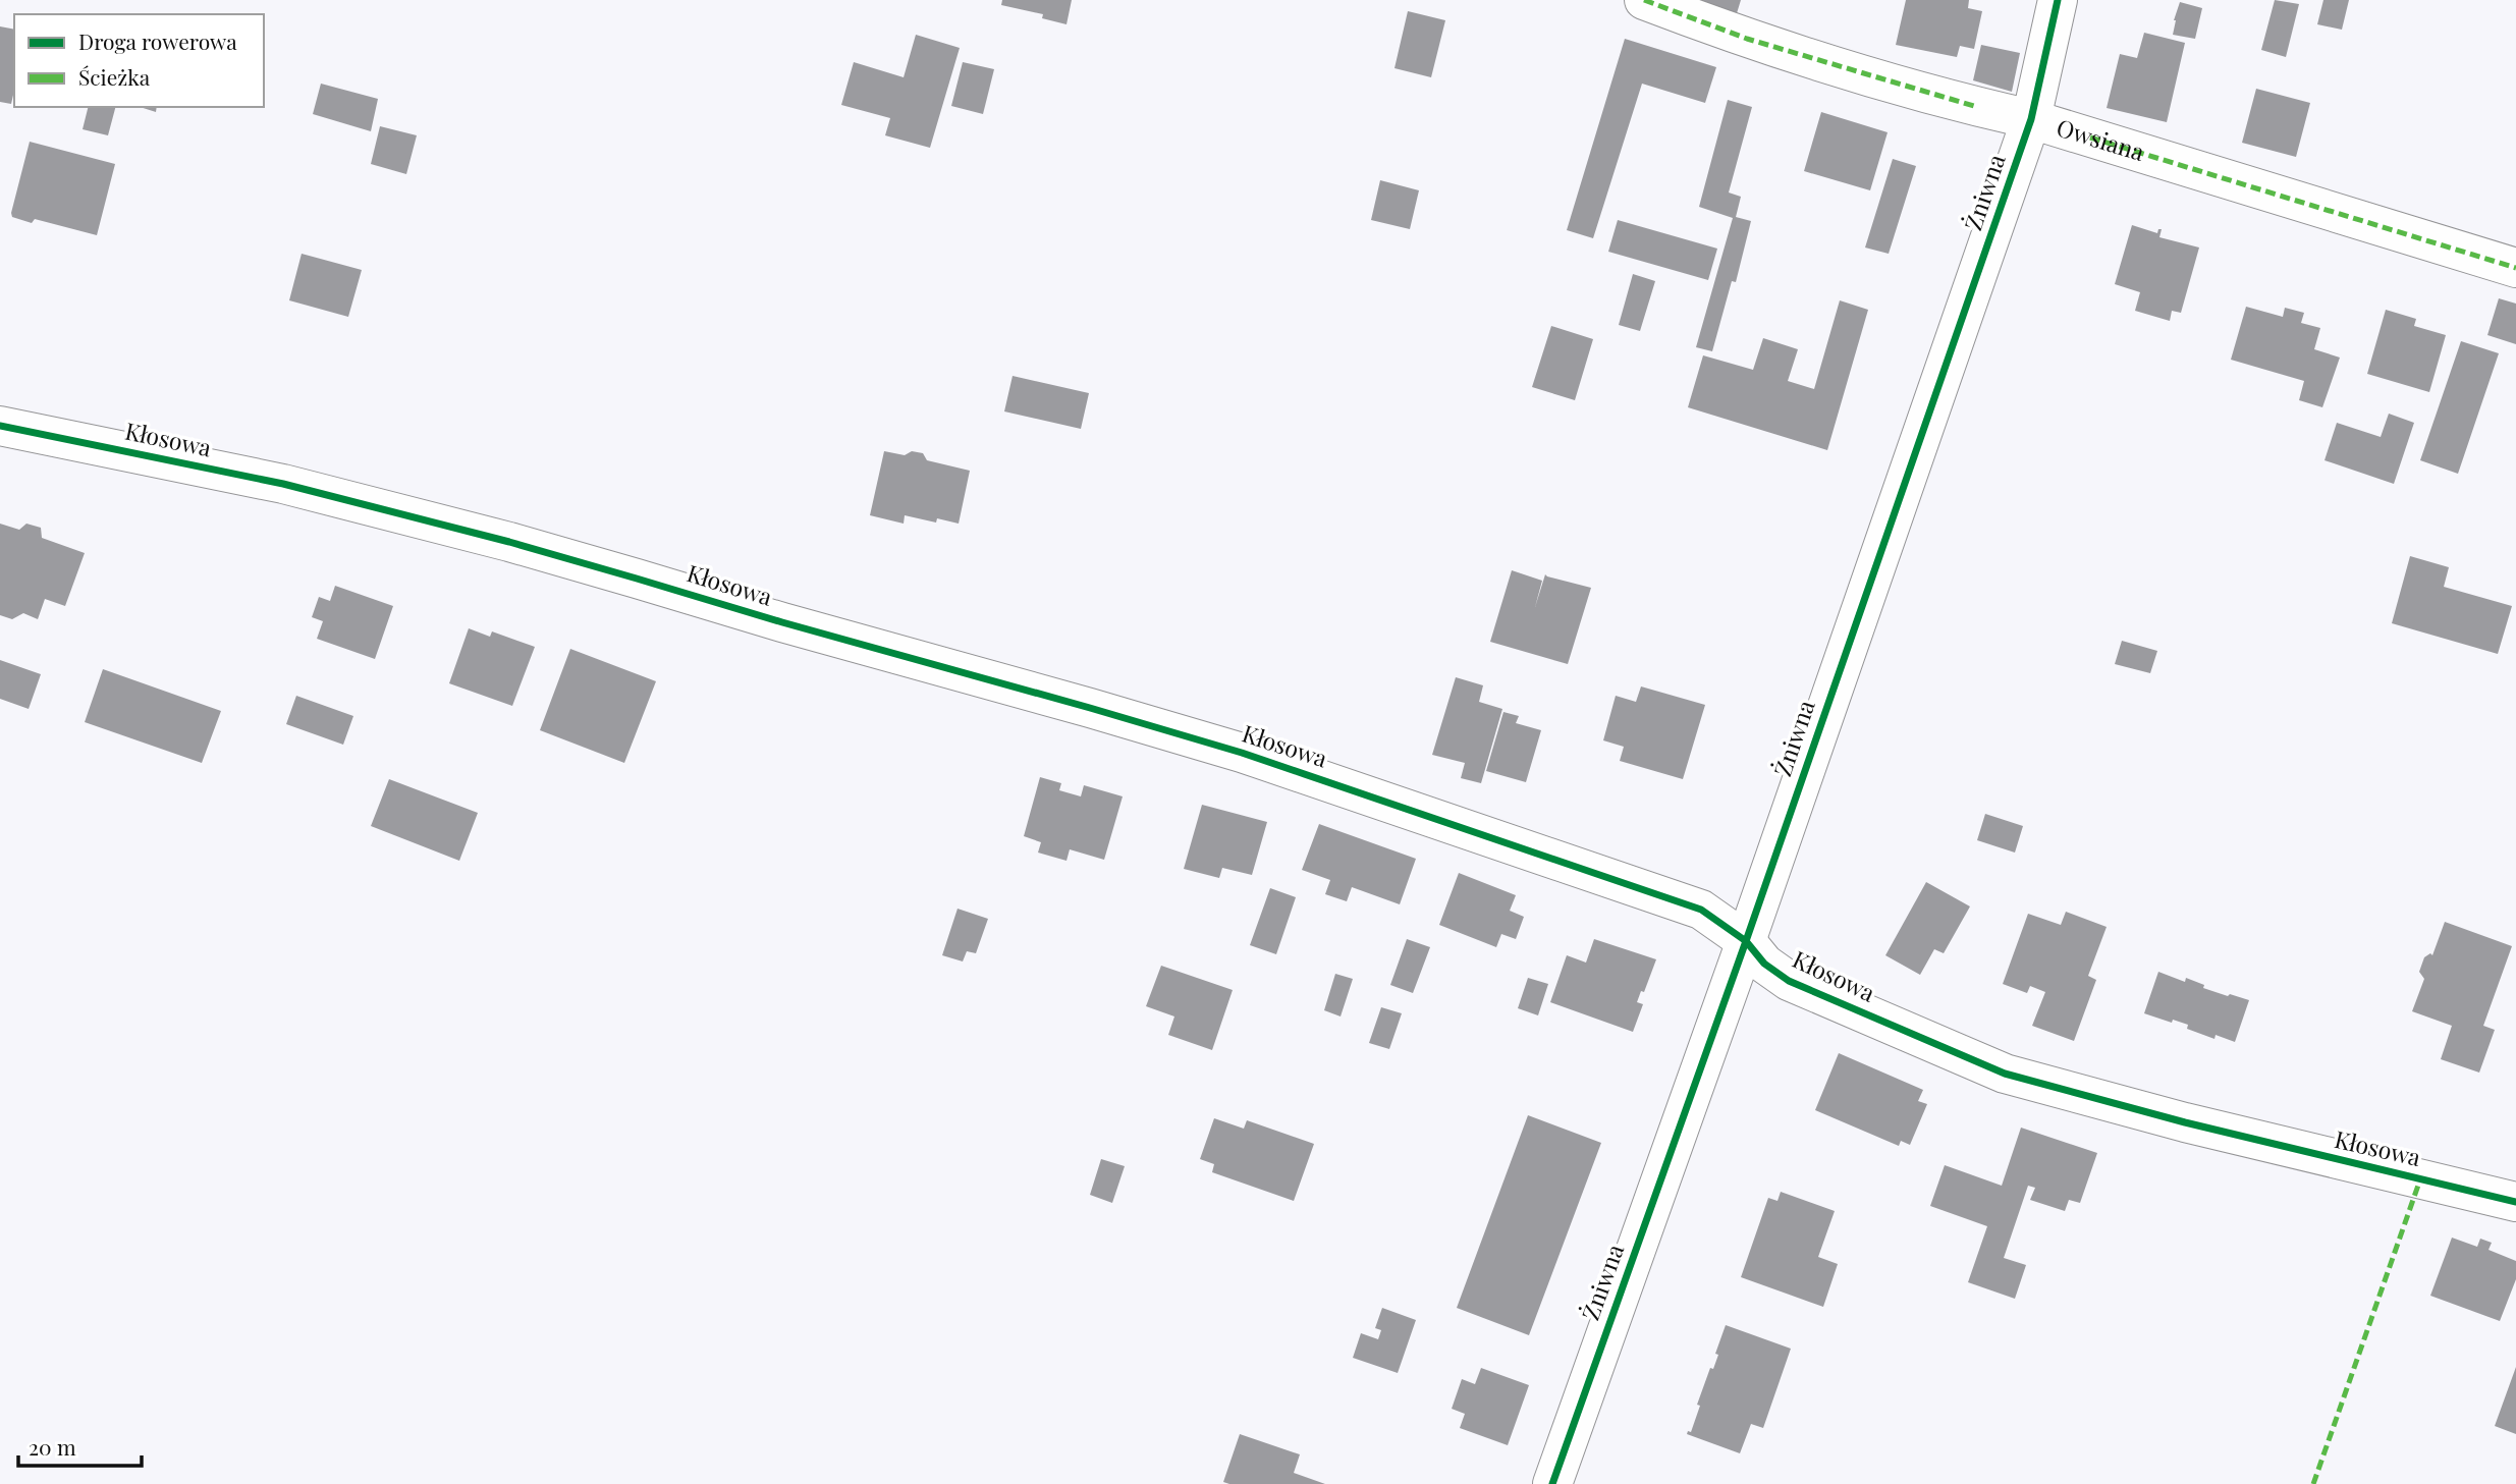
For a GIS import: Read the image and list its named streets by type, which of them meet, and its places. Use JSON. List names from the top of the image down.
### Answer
{
  "streets": {
    "street": ["Owsiana", "Żniwna", "Kłosowa"]
  },
  "crossings": [
    ["Owsiana", "Żniwna"],
    ["Żniwna", "Kłosowa"]
  ],
  "legend": ["Droga rowerowa", "Ścieżka"],
  "scale_bar": "20 m"
}
